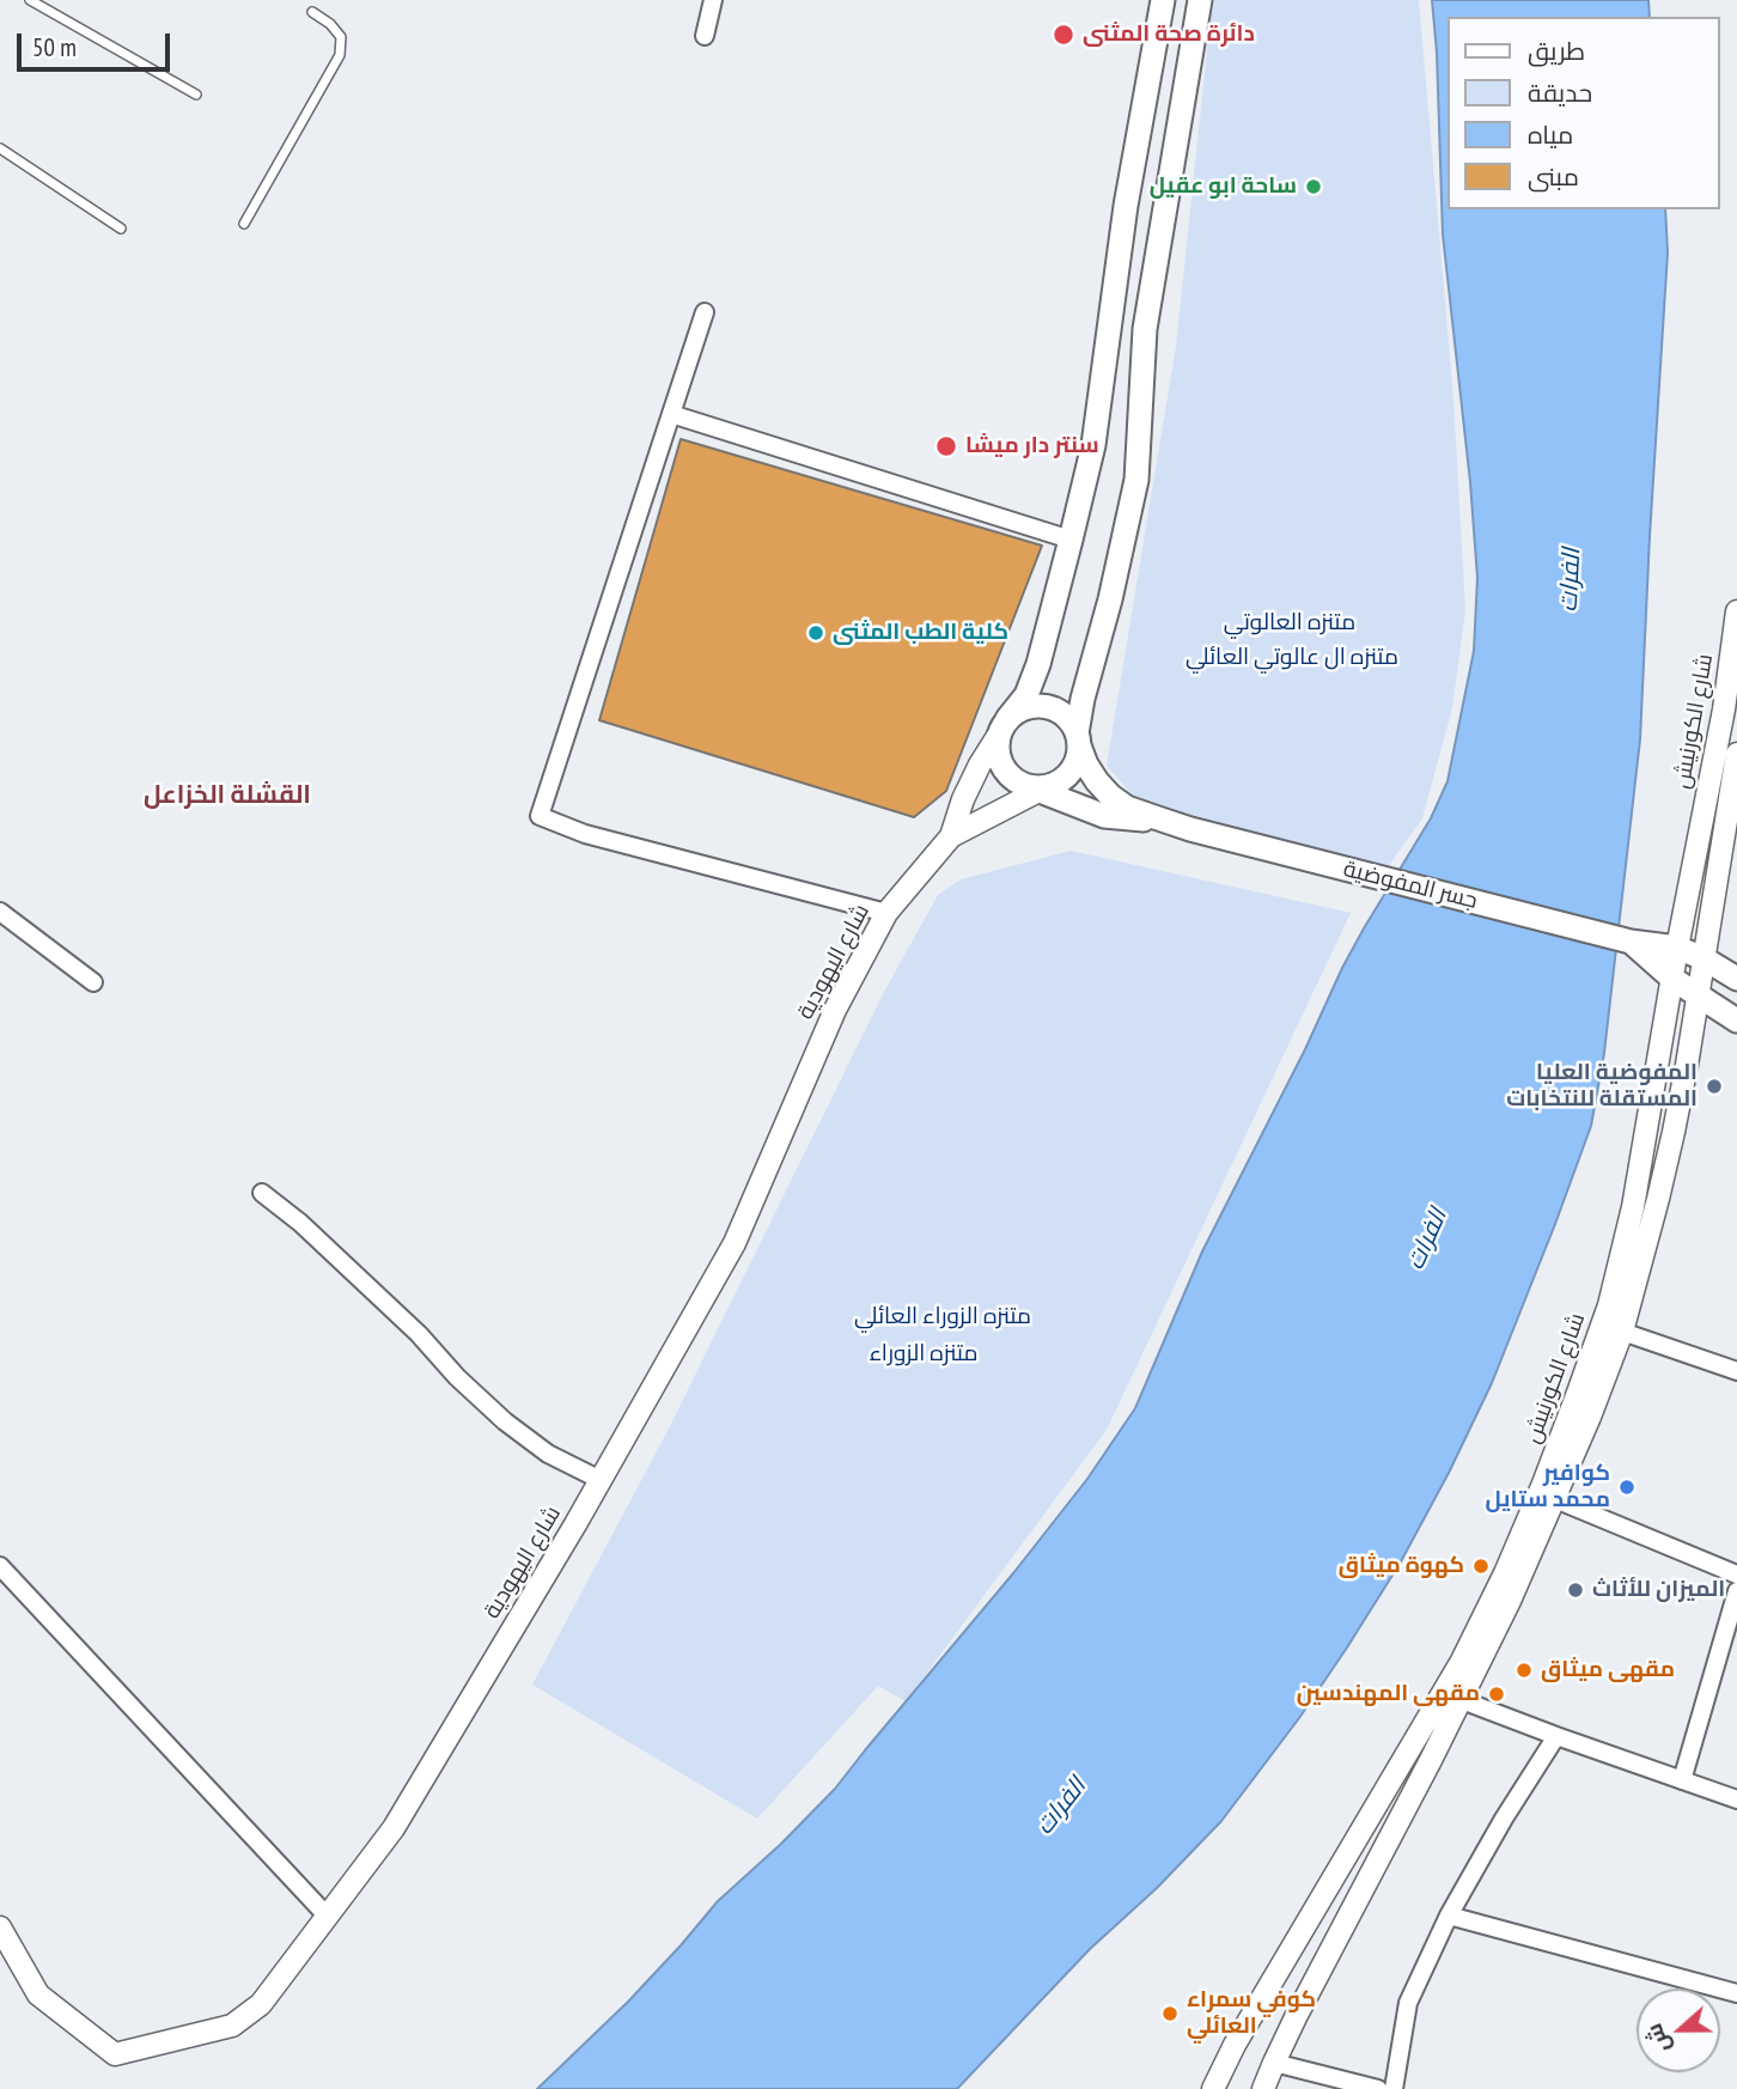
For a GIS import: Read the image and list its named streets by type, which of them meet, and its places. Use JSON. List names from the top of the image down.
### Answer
{
  "streets": {
    "main road": ["جسر المفوضية"],
    "street": ["شارع الكورنيش", "شارع اليهودية"]
  },
  "crossings": [
    ["شارع الكورنيش", "جسر المفوضية"]
  ],
  "districts": ["القشلة الخزاعل"],
  "water": ["الفرات"],
  "parks": [
    "متنزه العالوتي",
    "متنزه ال عالوتي العائلي",
    "متنزه الزوراء العائلي",
    "متنزه الزوراء"
  ],
  "places": [
    "دائرة صحة المثنى",
    "ساحة ابو عقيل",
    "سنتر دار ميشا",
    "كلية الطب المثنى",
    "المفوضية العليا المستقلة للنتخابات",
    "كوافير محمد ستايل",
    "كهوة ميثاق",
    "الميزان للأثاث",
    "مقهى ميثاق",
    "مقهى المهندسين",
    "كوفي سمراء العائلي"
  ],
  "legend": [
    "طريق",
    "حديقة",
    "مياه",
    "مبنى"
  ],
  "scale_bar": "50 m",
  "north": "left"
}
